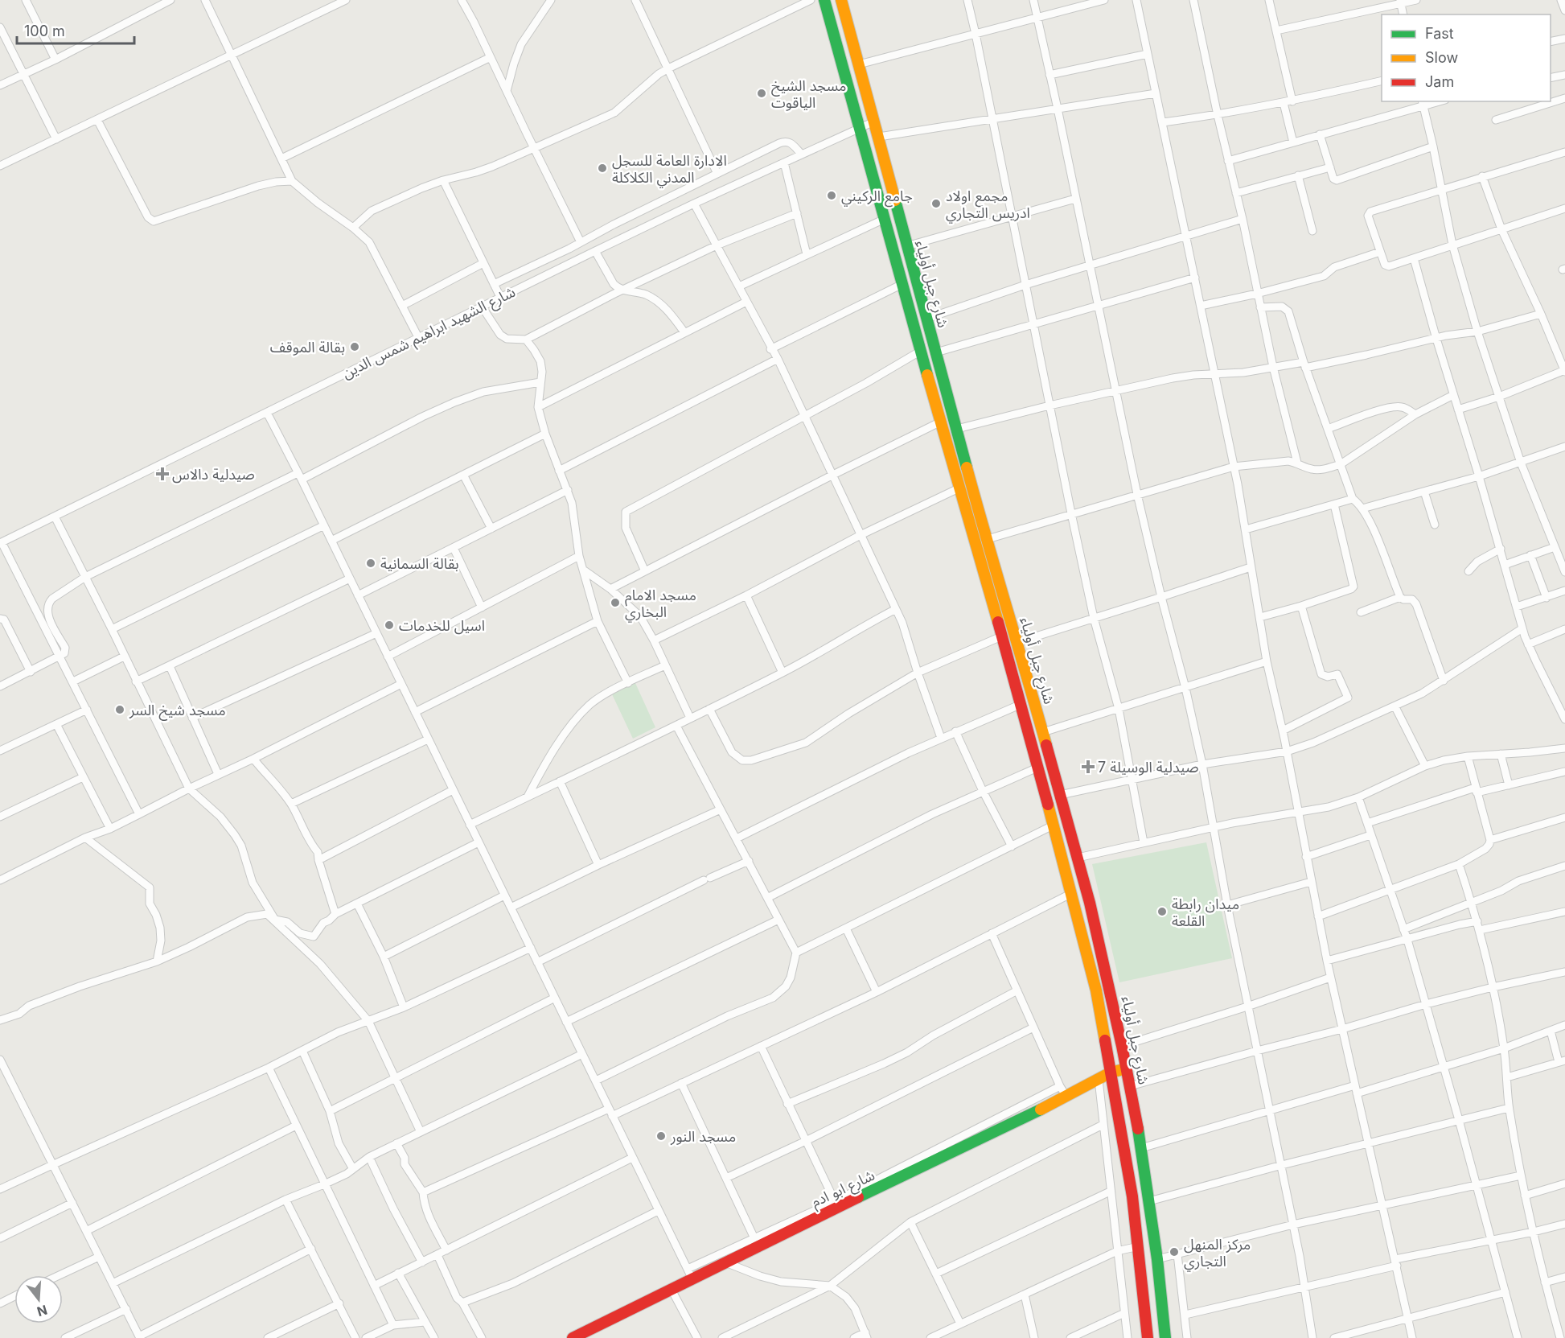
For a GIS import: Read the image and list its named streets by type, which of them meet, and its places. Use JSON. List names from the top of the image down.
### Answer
{
  "streets": {
    "main road": ["شارع جبل أولياء", "شارع ابو ادم"],
    "street": ["شارع الشهيد ابراهيم شمس الدين"]
  },
  "crossings": [
    ["شارع جبل أولياء", "شارع الشهيد ابراهيم شمس الدين"],
    ["شارع جبل أولياء", "شارع ابو ادم"]
  ],
  "places": {
    "other": [
      "مسجد الشيخ الياقوت",
      "الادارة العامة للسجل المدني الكلاكلة",
      "جامع الركيني",
      "مجمع اولاد ادريس التجاري",
      "بقالة الموقف",
      "بقالة السمانية",
      "مسجد الامام البخاري",
      "اسيل للخدمات",
      "مسجد شيخ السر",
      "ميدان رابطة القلعة",
      "مسجد النور",
      "مركز المنهل التجاري"
    ],
    "health": ["صيدلية دالاس", "صيدلية الوسيلة 7"]
  },
  "legend": ["Fast", "Slow", "Jam"],
  "scale_bar": "100 m",
  "north": "bottom"
}
